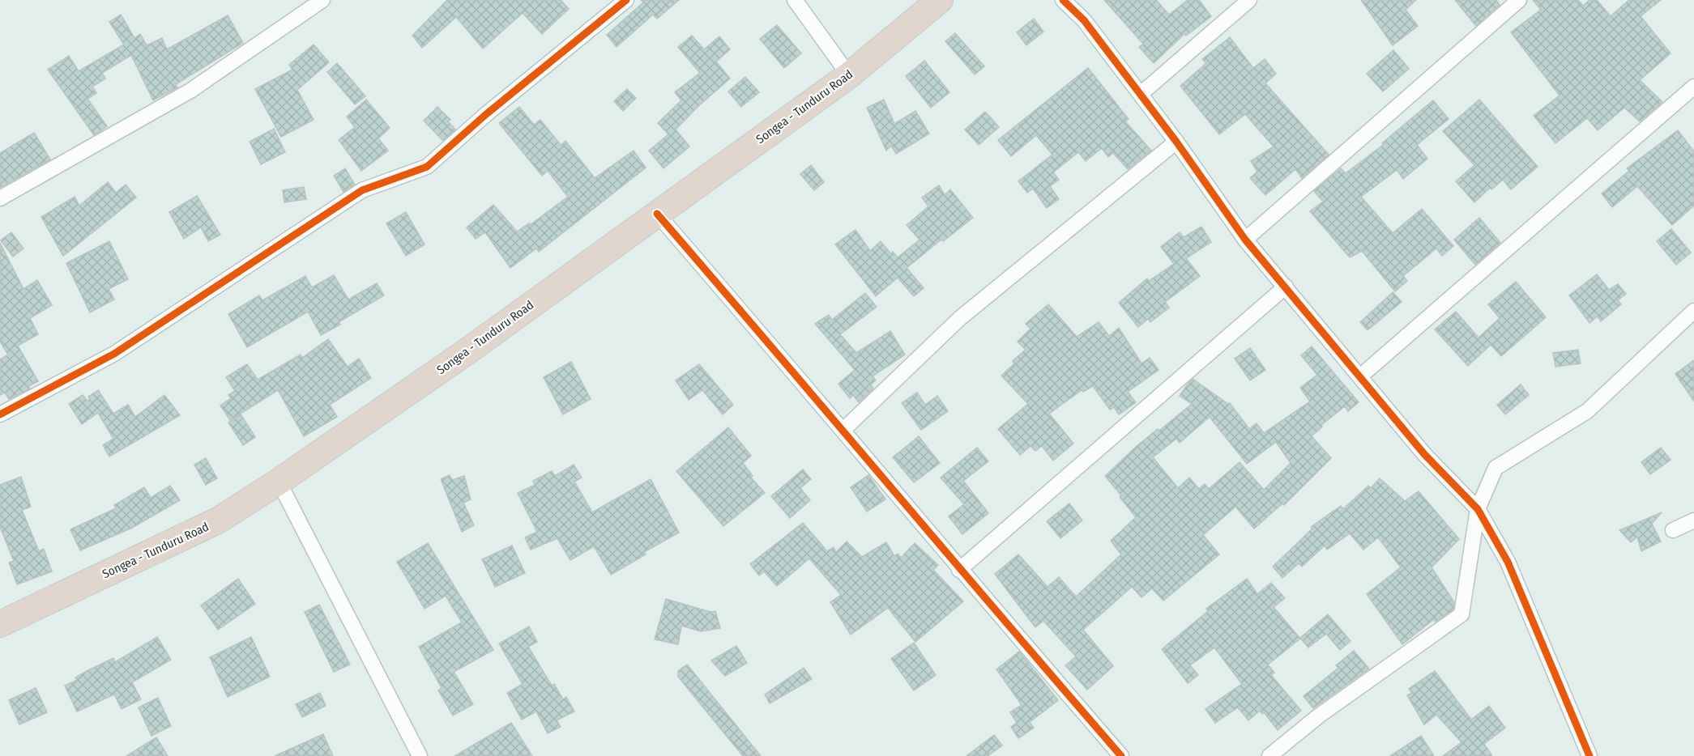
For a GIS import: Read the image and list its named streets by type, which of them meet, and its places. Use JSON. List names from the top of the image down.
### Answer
{
  "streets": {
    "highway": ["Songea - Tunduru Road"]
  }
}
